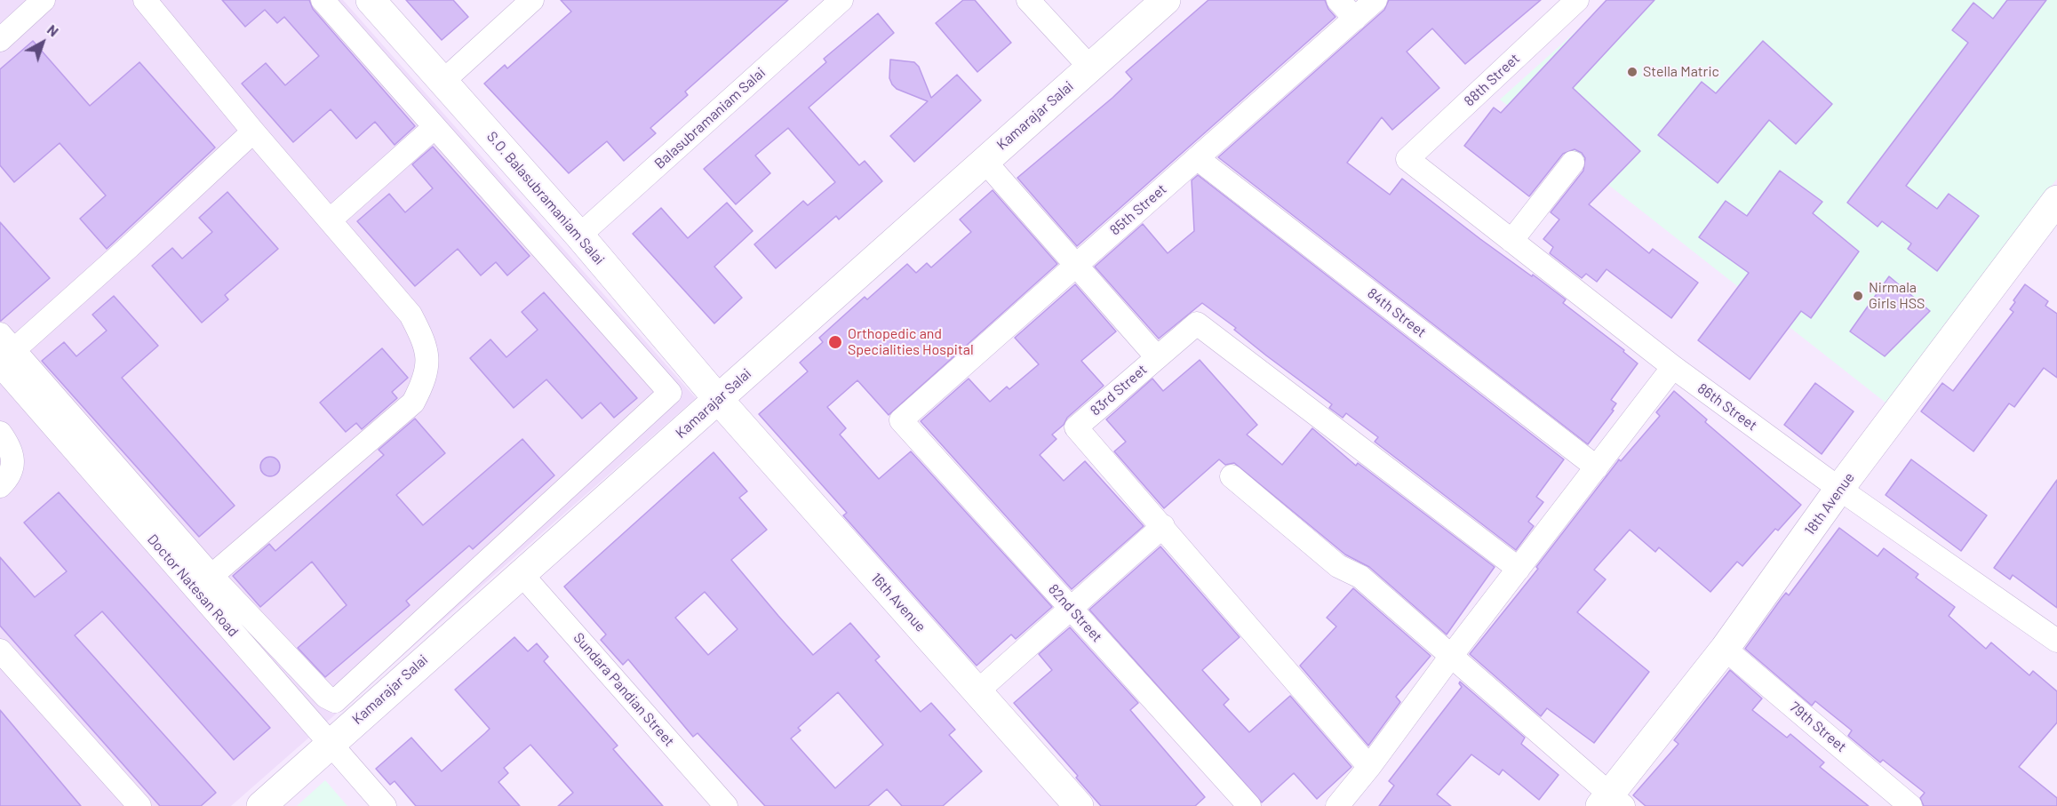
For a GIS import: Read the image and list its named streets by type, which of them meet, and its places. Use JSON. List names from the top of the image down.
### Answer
{
  "streets": {
    "street": [
      "88th Street",
      "Kamarajar Salai",
      "Balasubramaniam Salai",
      "S.O. Balasubramaniam Salai",
      "85th Street",
      "84th Street",
      "83rd Street",
      "86th Street",
      "18th Avenue",
      "Doctor Natesan Road",
      "16th Avenue",
      "82nd Street",
      "Sundara Pandian Street",
      "79th Street"
    ]
  },
  "crossings": [
    ["88th Street", "86th Street"],
    ["Kamarajar Salai", "S.O. Balasubramaniam Salai"],
    ["Kamarajar Salai", "Doctor Natesan Road"],
    ["Kamarajar Salai", "16th Avenue"],
    ["Kamarajar Salai", "Sundara Pandian Street"],
    ["Balasubramaniam Salai", "S.O. Balasubramaniam Salai"],
    ["S.O. Balasubramaniam Salai", "16th Avenue"],
    ["85th Street", "84th Street"],
    ["85th Street", "82nd Street"],
    ["86th Street", "18th Avenue"],
    ["18th Avenue", "79th Street"]
  ],
  "places": ["Stella Matric", "Nirmala Girls HSS", "Orthopedic and Specialities Hospital"],
  "north": "top right"
}
